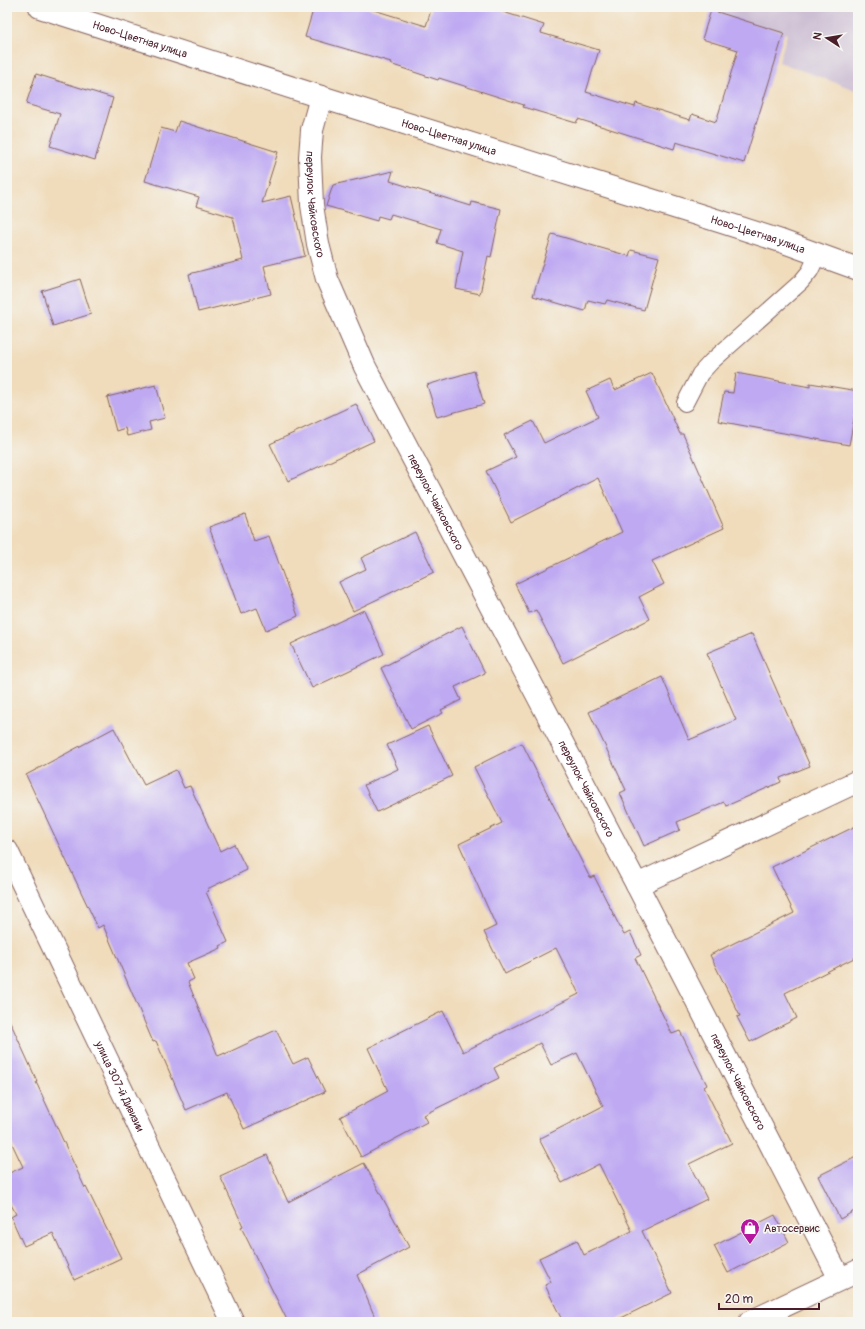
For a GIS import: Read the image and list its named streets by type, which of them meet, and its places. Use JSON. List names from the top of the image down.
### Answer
{
  "streets": {
    "street": ["Ново-Цветная улица", "переулок Чайковского", "улица 307-й Дивизии"]
  },
  "crossings": [
    ["Ново-Цветная улица", "переулок Чайковского"]
  ],
  "places": {
    "shop": ["Автосервис"]
  },
  "scale_bar": "20 m",
  "north": "left"
}
